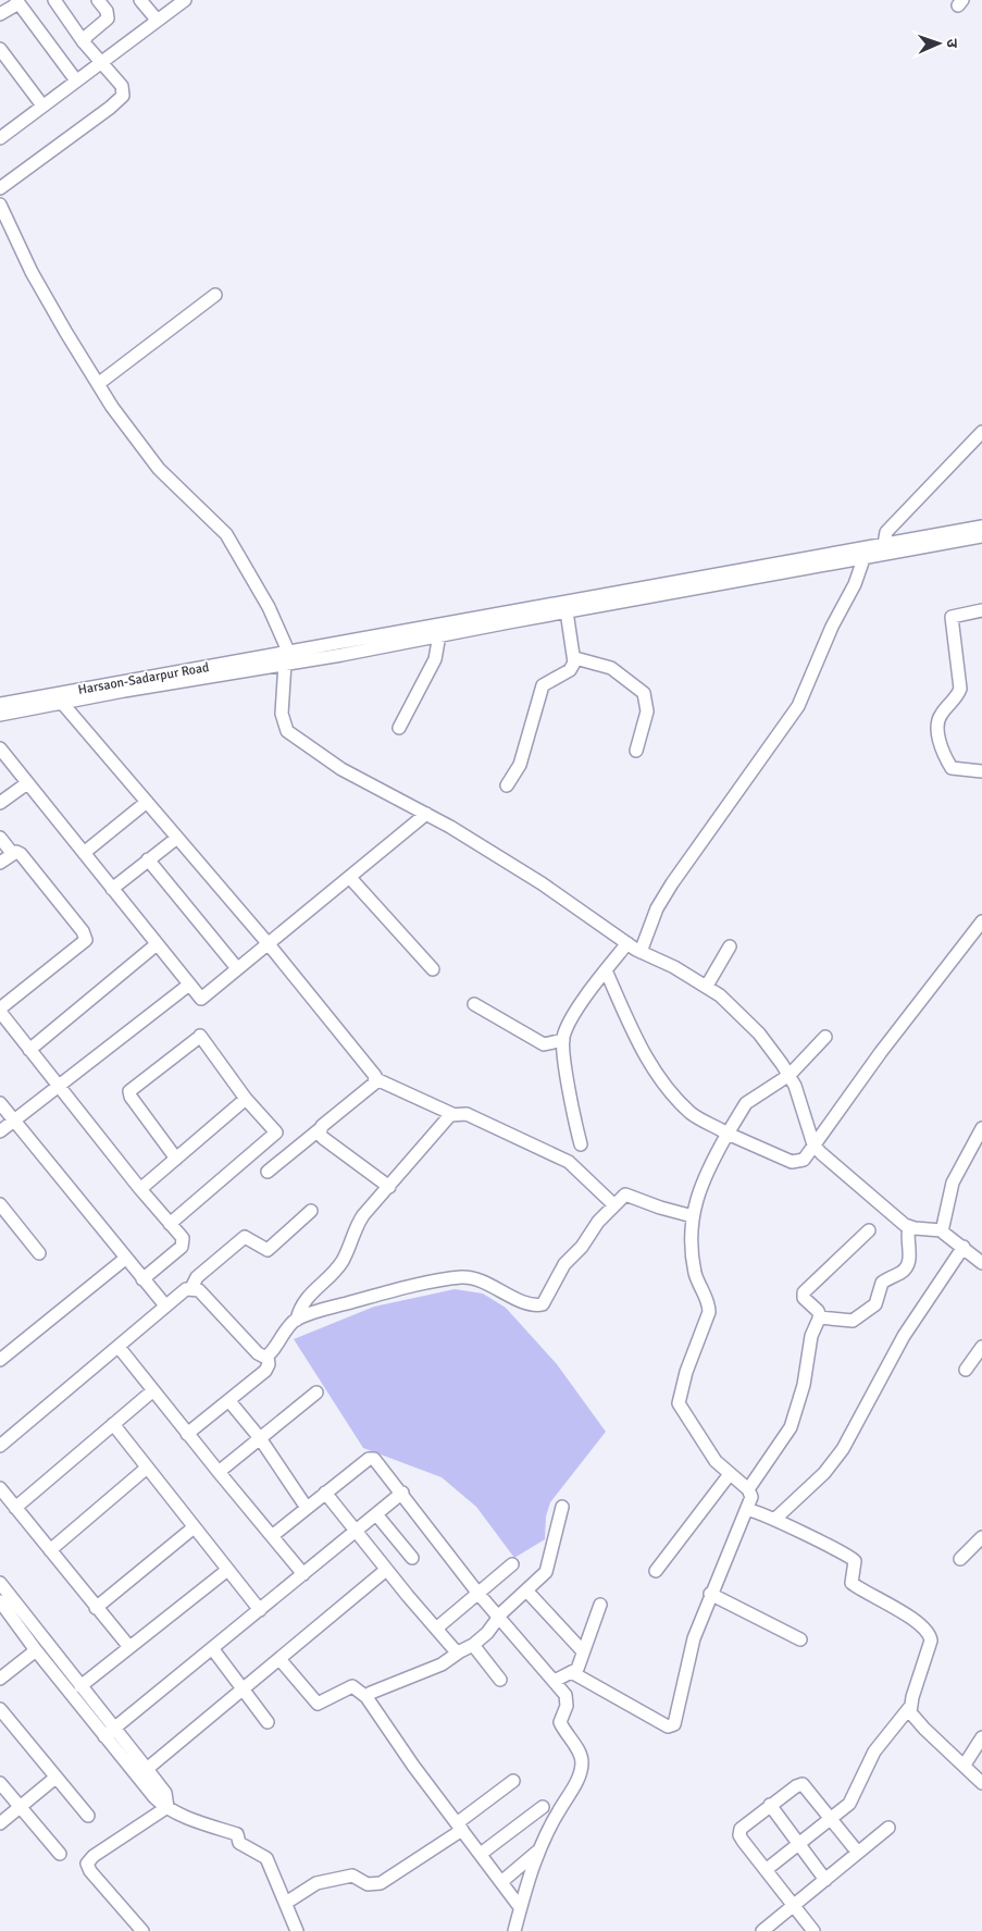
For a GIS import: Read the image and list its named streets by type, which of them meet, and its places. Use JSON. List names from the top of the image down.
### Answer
{
  "streets": {
    "street": ["Harsaon-Sadarpur Road"]
  },
  "north": "right"
}
